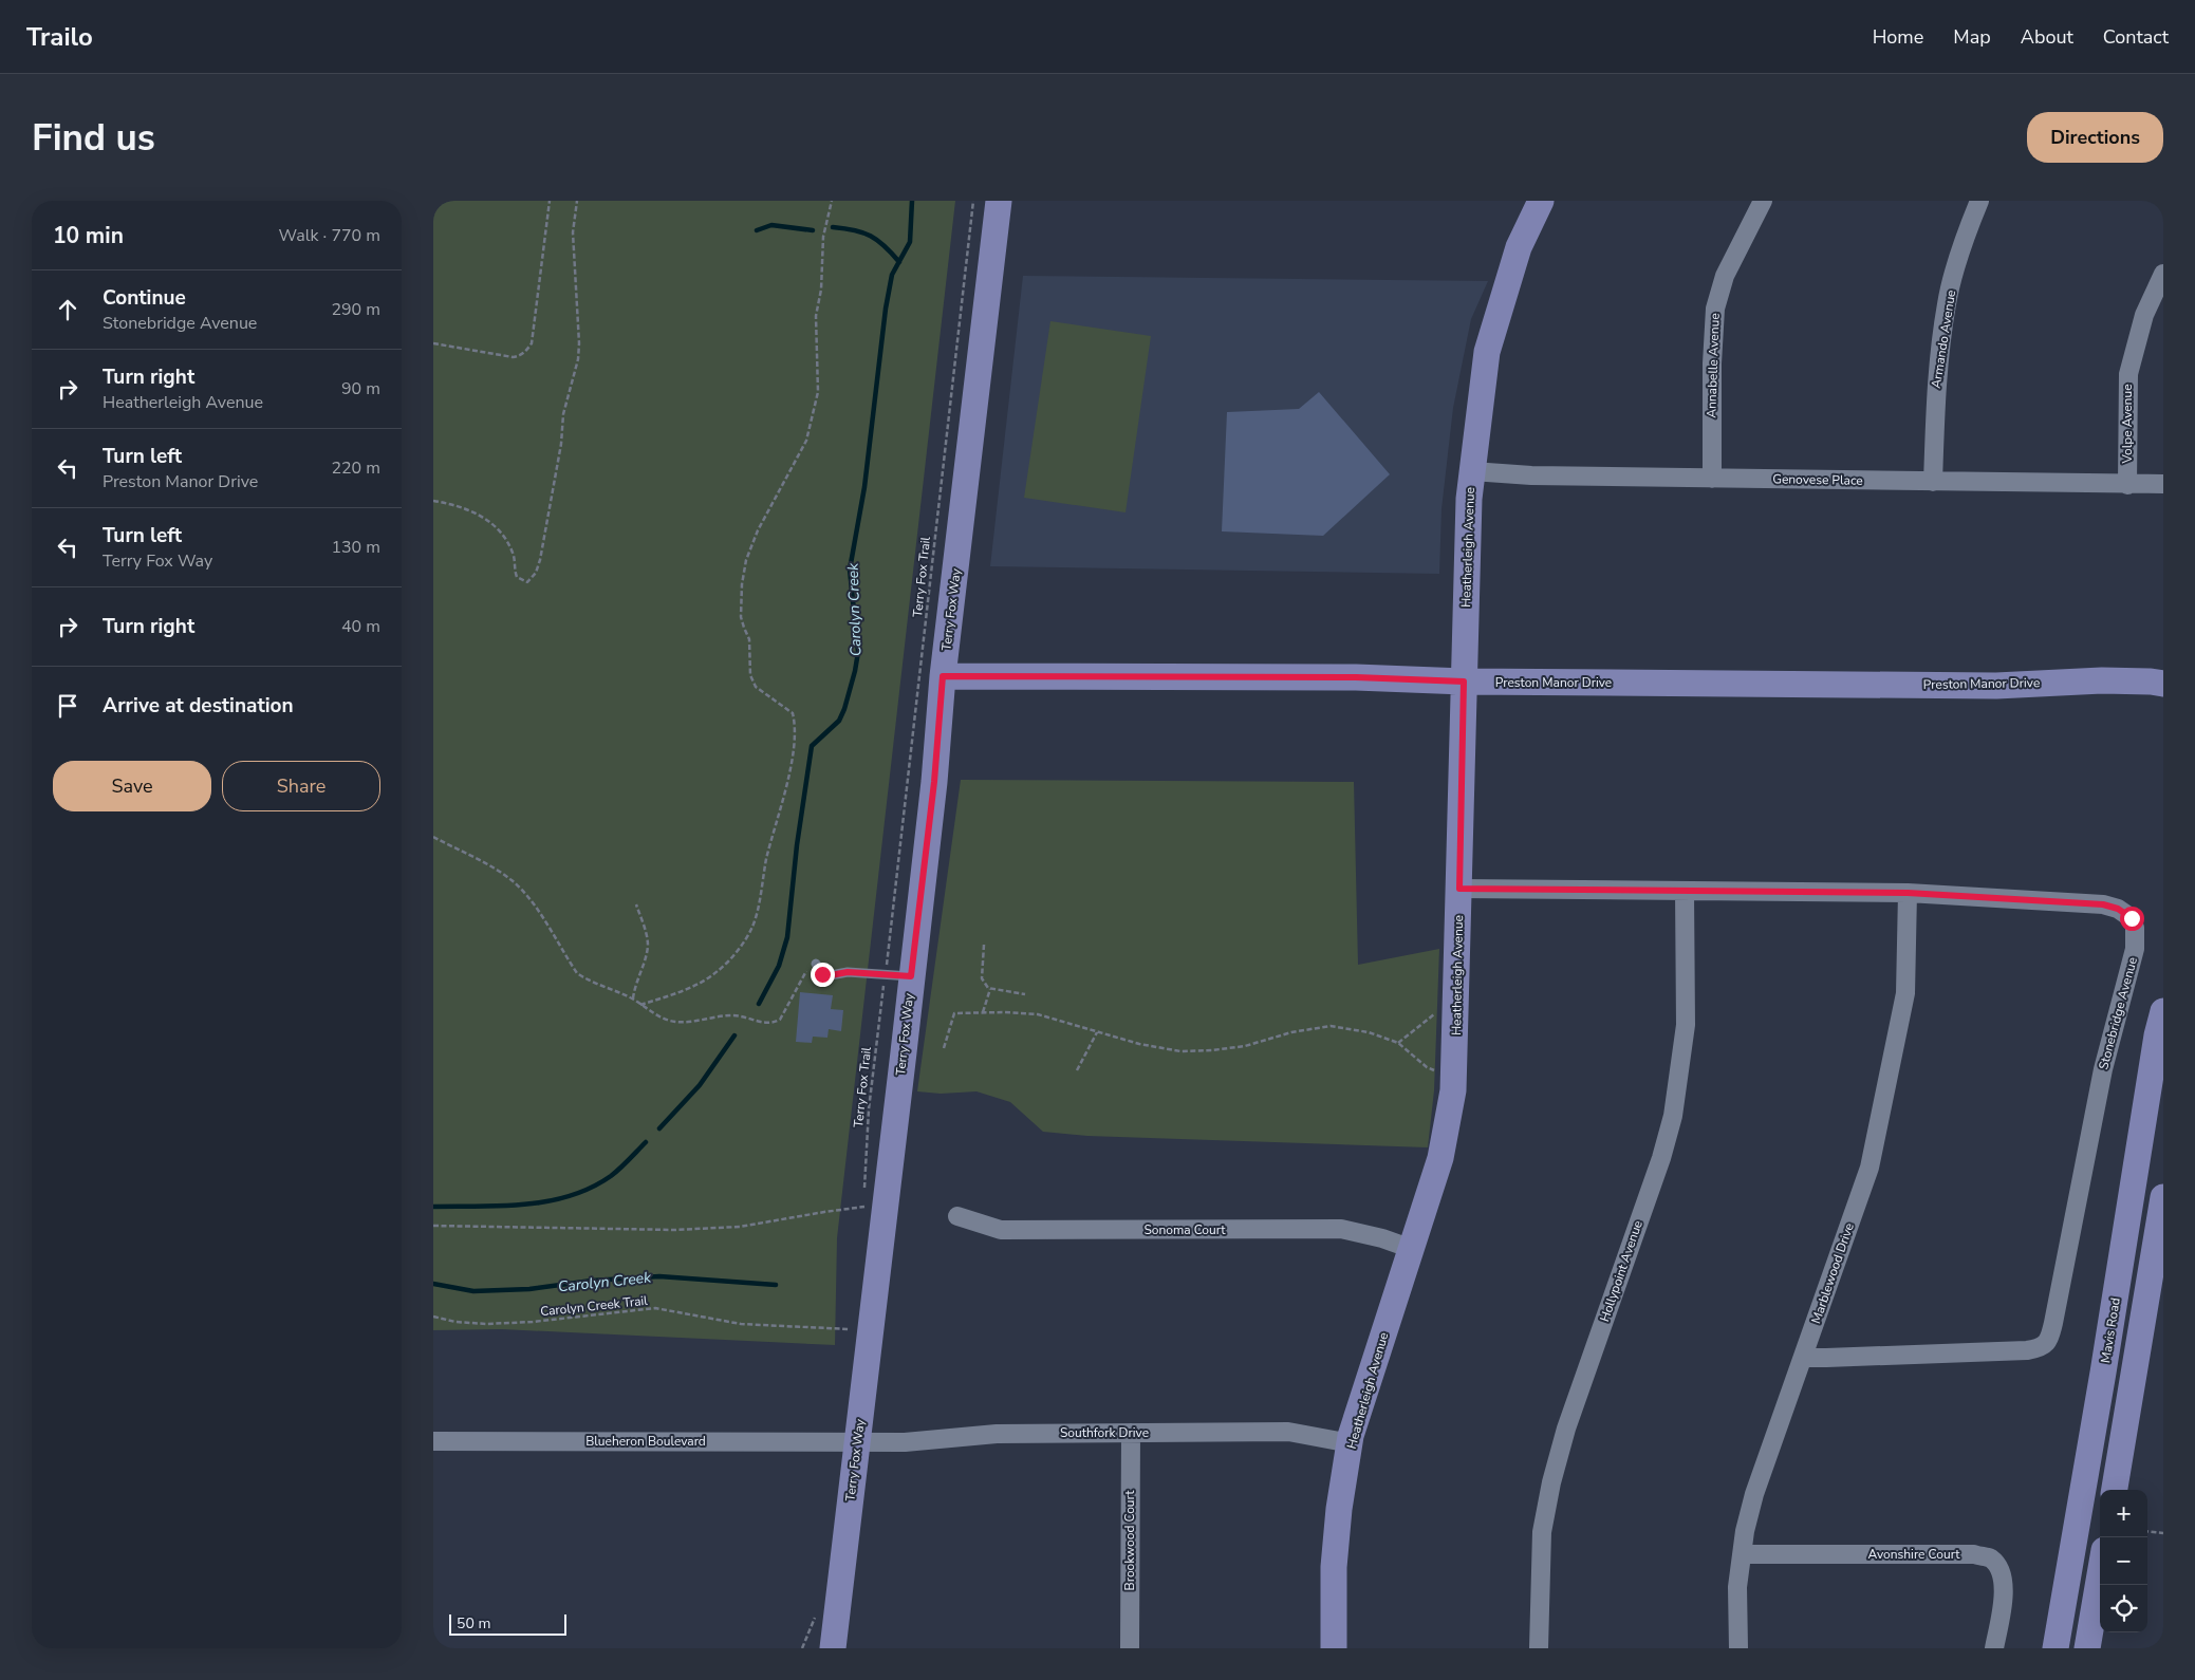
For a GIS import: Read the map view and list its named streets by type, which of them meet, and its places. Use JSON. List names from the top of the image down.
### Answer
{
  "streets": {
    "street": [
      "Armando Avenue",
      "Annabelle Avenue",
      "Volpe Avenue",
      "Genovese Place",
      "Heatherleigh Avenue",
      "Terry Fox Way",
      "Preston Manor Drive",
      "Stonebridge Avenue",
      "Sonoma Court",
      "Hollypoint Avenue",
      "Marblewood Drive",
      "Mavis Road",
      "Southfork Drive",
      "Blueheron Boulevard",
      "Brookwood Court",
      "Avonshire Court"
    ],
    "path": ["Terry Fox Trail", "Carolyn Creek Trail"]
  },
  "crossings": [
    ["Armando Avenue", "Genovese Place"],
    ["Annabelle Avenue", "Genovese Place"],
    ["Volpe Avenue", "Genovese Place"],
    ["Genovese Place", "Heatherleigh Avenue"],
    ["Heatherleigh Avenue", "Preston Manor Drive"],
    ["Heatherleigh Avenue", "Stonebridge Avenue"],
    ["Heatherleigh Avenue", "Sonoma Court"],
    ["Heatherleigh Avenue", "Southfork Drive"],
    ["Terry Fox Way", "Preston Manor Drive"],
    ["Terry Fox Way", "Southfork Drive"],
    ["Terry Fox Way", "Blueheron Boulevard"],
    ["Stonebridge Avenue", "Hollypoint Avenue"],
    ["Stonebridge Avenue", "Marblewood Drive"],
    ["Marblewood Drive", "Avonshire Court"],
    ["Southfork Drive", "Blueheron Boulevard"],
    ["Southfork Drive", "Brookwood Court"]
  ],
  "water": ["Carolyn Creek"],
  "scale_bar": "50 m",
  "page": {
    "header": "Trailo",
    "nav": [
      "Home",
      "Map",
      "About",
      "Contact"
    ],
    "buttons": [
      "Directions",
      ["Save", "Share"]
    ],
    "title": "Find us",
    "heading": ["10 min", "Walk · 770 m"],
    "list": [
      ["Continue", "Stonebridge Avenue", "290 m"],
      ["Turn right", "Heatherleigh Avenue", "90 m"],
      ["Turn left", "Preston Manor Drive", "220 m"],
      ["Turn left", "Terry Fox Way", "130 m"],
      ["Turn right", "40 m"],
      "Arrive at destination"
    ],
    "map_buttons": ["+", "−"],
    "scale": "50 m"
  }
}
